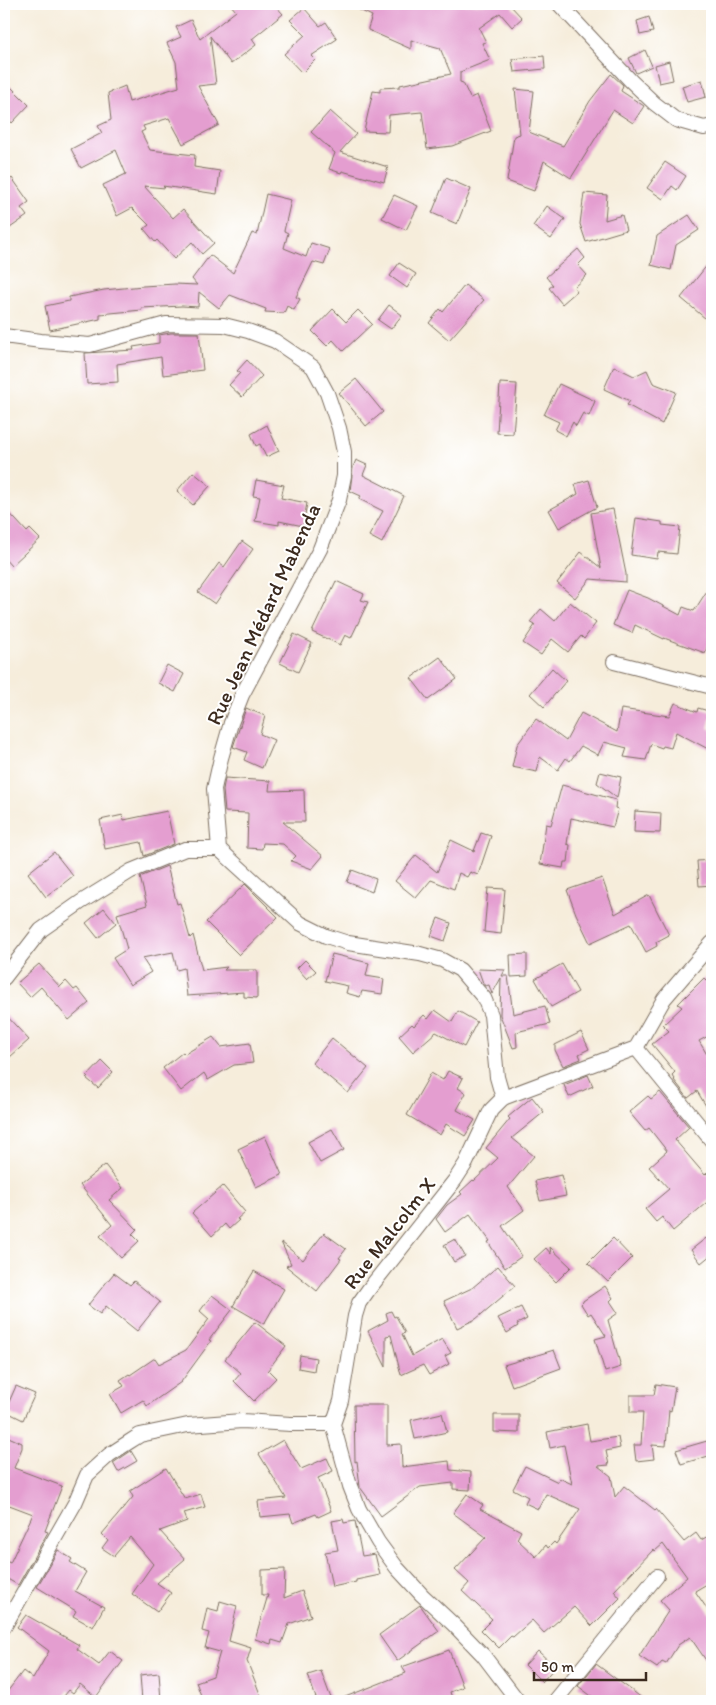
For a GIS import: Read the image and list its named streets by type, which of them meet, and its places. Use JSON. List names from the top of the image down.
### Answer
{
  "streets": {
    "street": ["Rue Jean Médard Mabenda", "Rue Malcolm X"]
  },
  "scale_bar": "50 m"
}
